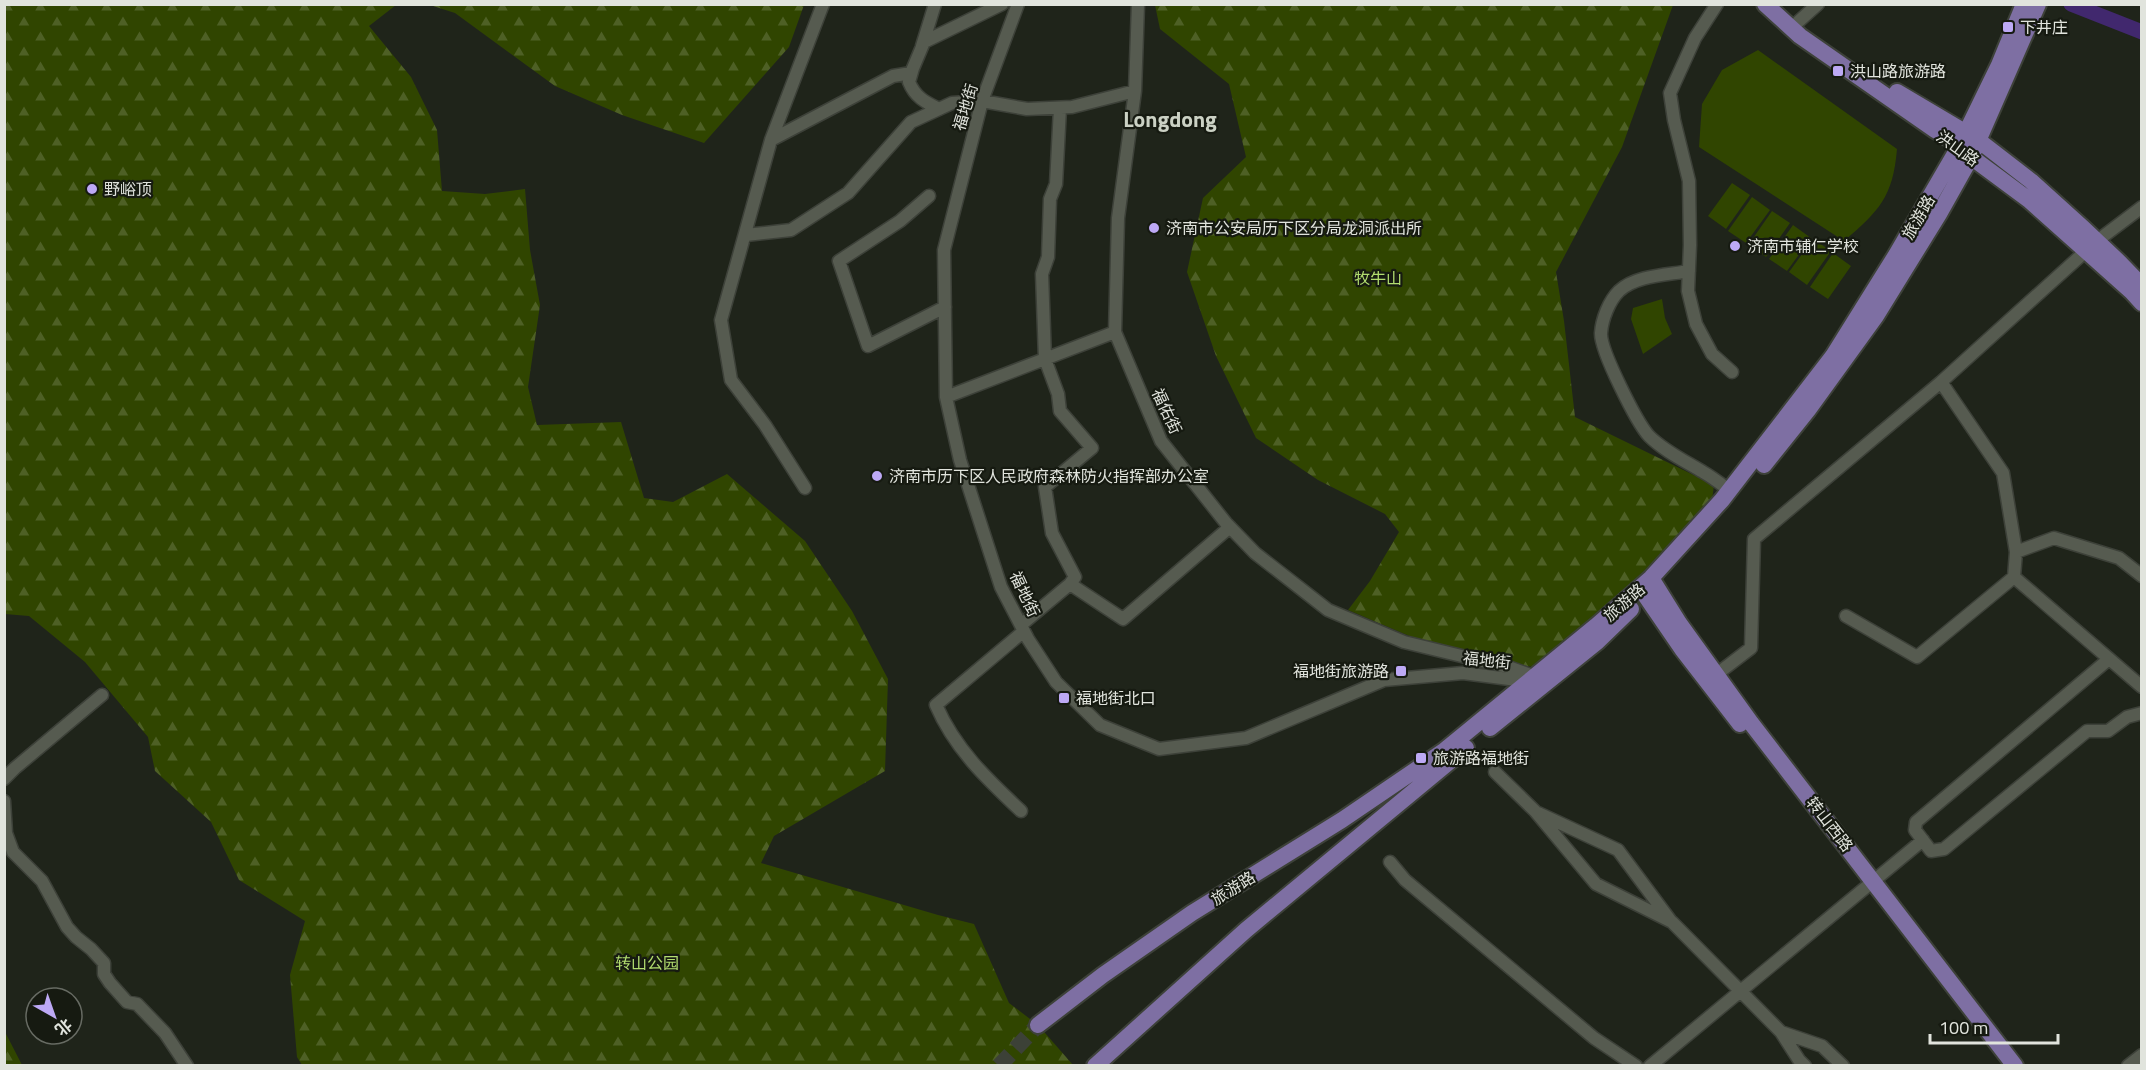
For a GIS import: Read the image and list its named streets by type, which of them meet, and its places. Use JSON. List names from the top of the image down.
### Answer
{
  "streets": {
    "main road": ["洪山路", "旅游路", "转山西路"],
    "street": ["福地街", "福佑街"]
  },
  "crossings": [
    ["福地街", "旅游路"],
    ["福地街", "福佑街"],
    ["洪山路", "旅游路"],
    ["旅游路", "福佑街"],
    ["旅游路", "转山西路"]
  ],
  "districts": ["Longdong"],
  "parks": ["牧牛山", "转山公园"],
  "places": {
    "transit": [
      "下井庄",
      "洪山路旅游路",
      "福地街旅游路",
      "福地街北口",
      "旅游路福地街"
    ],
    "other": [
      "野峪顶",
      "济南市公安局历下区分局龙洞派出所",
      "济南市辅仁学校",
      "济南市历下区人民政府森林防火指挥部办公室"
    ]
  },
  "scale_bar": "100 m",
  "north": "bottom right"
}
